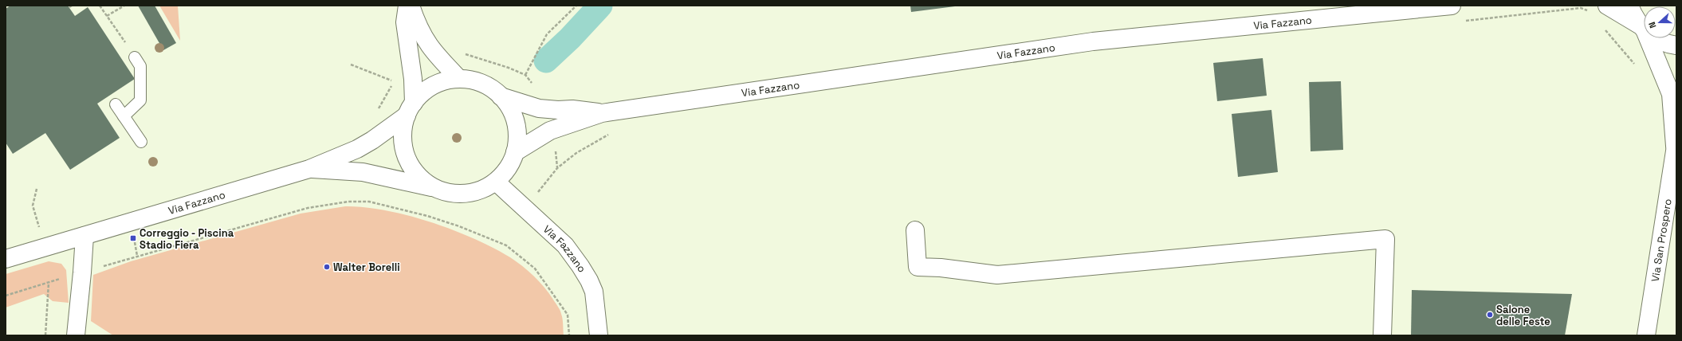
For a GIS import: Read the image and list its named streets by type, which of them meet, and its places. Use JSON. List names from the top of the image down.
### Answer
{
  "streets": {
    "street": ["Via Fazzano", "Via San Prospero"]
  },
  "places": {
    "transit": ["Correggio - Piscina Stadio Fiera"],
    "other": ["Walter Borelli", "Salone delle Feste"]
  },
  "north": "left"
}
